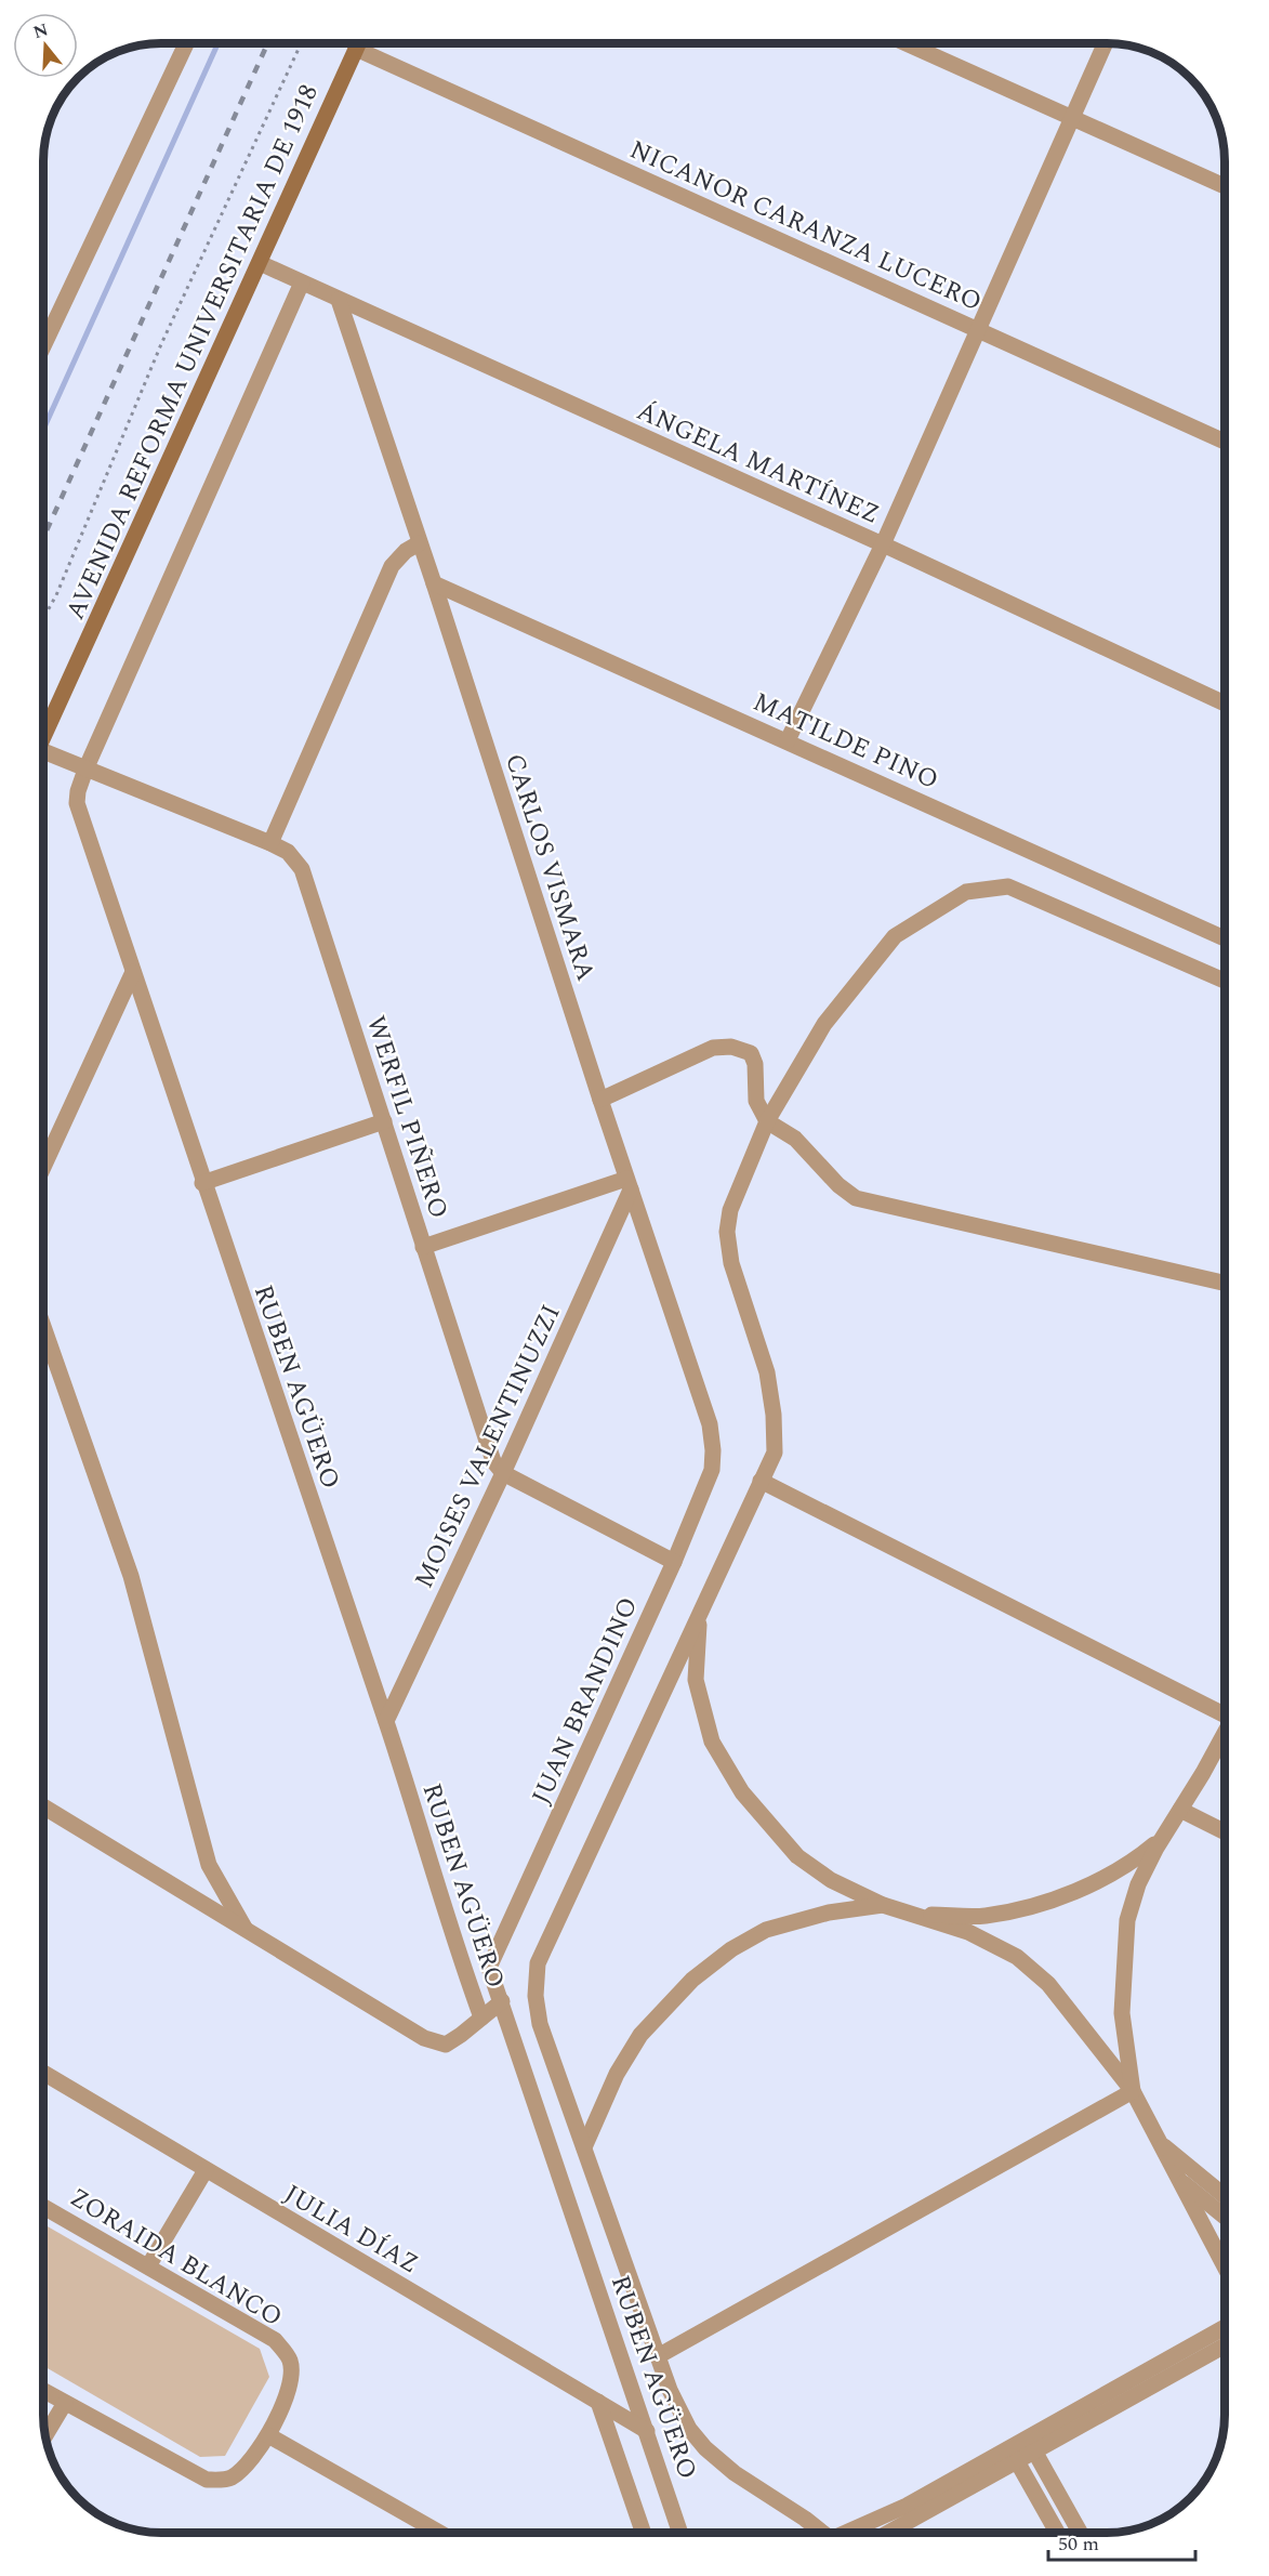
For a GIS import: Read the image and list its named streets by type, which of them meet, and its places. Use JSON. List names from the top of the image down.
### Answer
{
  "streets": {
    "main road": ["AVENIDA REFORMA UNIVERSITARIA DE 1918"],
    "street": [
      "NICANOR CARANZA LUCERO",
      "ÁNGELA MARTÍNEZ",
      "MATILDE PINO",
      "CARLOS VISMARA",
      "WERFIL PIÑERO",
      "RUBEN AGÜERO",
      "MOISES VALENTINUZZI",
      "JUAN BRANDINO",
      "JULIA DÍAZ",
      "ZORAIDA BLANCO"
    ]
  },
  "crossings": [
    ["NICANOR CARANZA LUCERO", "AVENIDA REFORMA UNIVERSITARIA DE 1918"],
    ["AVENIDA REFORMA UNIVERSITARIA DE 1918", "ÁNGELA MARTÍNEZ"],
    ["ÁNGELA MARTÍNEZ", "CARLOS VISMARA"],
    ["MATILDE PINO", "CARLOS VISMARA"],
    ["CARLOS VISMARA", "MOISES VALENTINUZZI"],
    ["CARLOS VISMARA", "JUAN BRANDINO"],
    ["WERFIL PIÑERO", "RUBEN AGÜERO"],
    ["WERFIL PIÑERO", "MOISES VALENTINUZZI"],
    ["RUBEN AGÜERO", "MOISES VALENTINUZZI"],
    ["RUBEN AGÜERO", "JUAN BRANDINO"],
    ["RUBEN AGÜERO", "JULIA DÍAZ"]
  ],
  "scale_bar": "50 m",
  "north": "top"
}
